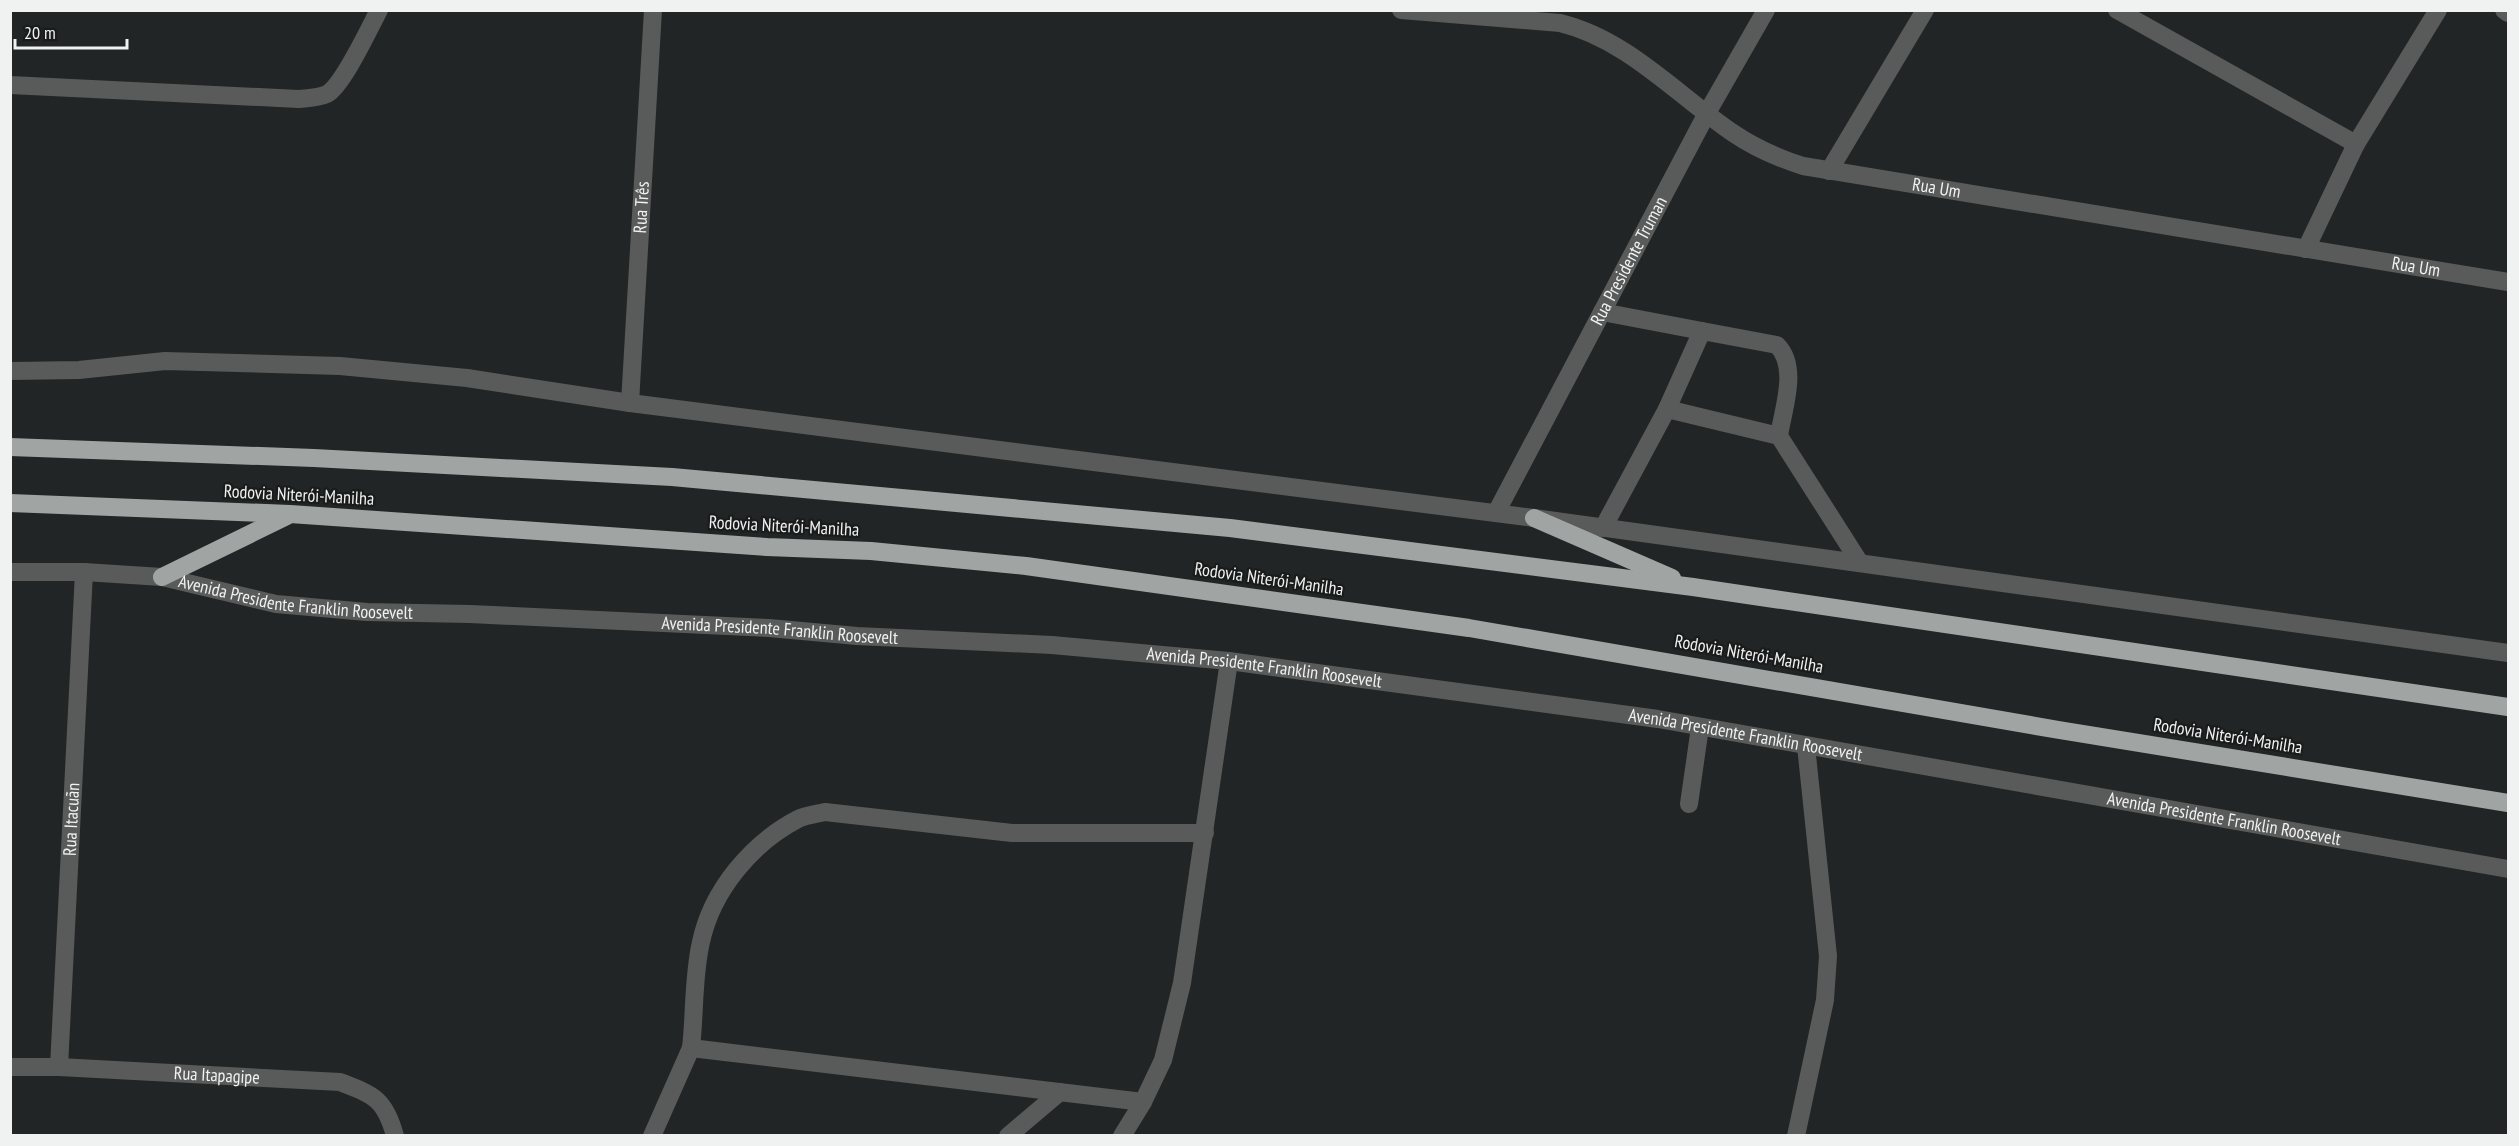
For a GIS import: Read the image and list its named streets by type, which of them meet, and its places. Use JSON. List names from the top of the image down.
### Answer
{
  "streets": {
    "highway": ["Rodovia Niterói-Manilha"],
    "street": [
      "Rua Um",
      "Rua Três",
      "Rua Presidente Truman",
      "Avenida Presidente Franklin Roosevelt",
      "Rua Itacuãn",
      "Rua Itapagipe"
    ]
  },
  "crossings": [
    ["Rua Um", "Rua Presidente Truman"],
    ["Avenida Presidente Franklin Roosevelt", "Rua Itacuãn"],
    ["Rua Itacuãn", "Rua Itapagipe"]
  ],
  "scale_bar": "20 m"
}
